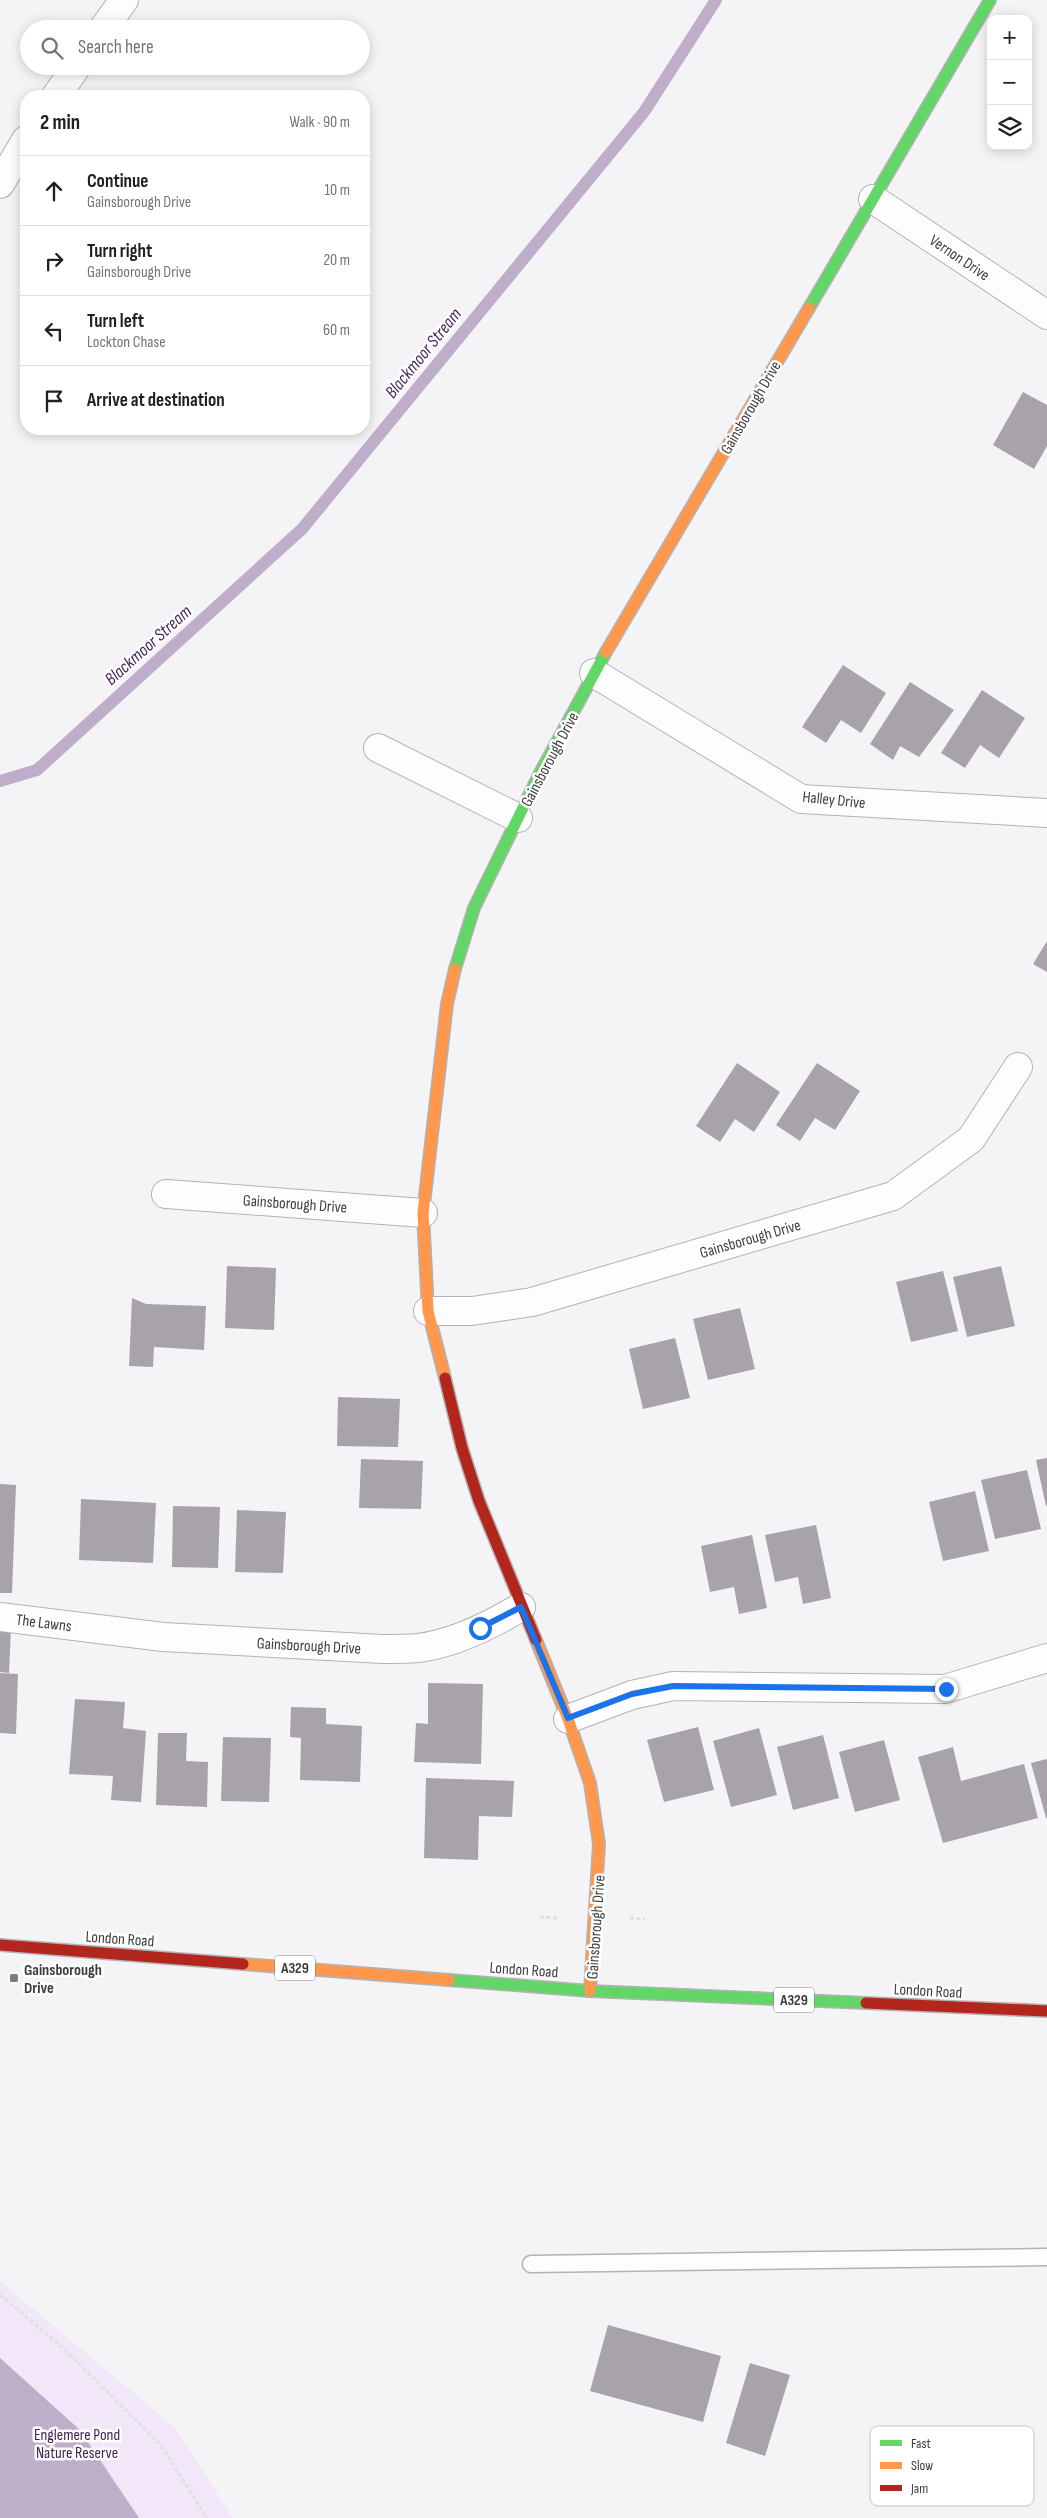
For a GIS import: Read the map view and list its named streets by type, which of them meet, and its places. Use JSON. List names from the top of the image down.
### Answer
{
  "streets": {
    "street": [
      "Vernon Drive",
      "Gainsborough Drive",
      "Halley Drive",
      "The Lawns",
      "London Road",
      "A329"
    ]
  },
  "crossings": [
    ["Vernon Drive", "Gainsborough Drive"],
    ["Gainsborough Drive", "Halley Drive"],
    ["Gainsborough Drive", "The Lawns"],
    ["Gainsborough Drive", "London Road"]
  ],
  "water": ["Blackmoor Stream"],
  "parks": ["Englemere Pond Nature Reserve"],
  "places": {
    "transit": ["Gainsborough Drive"]
  },
  "legend": ["Fast", "Slow", "Jam"],
  "page": {
    "map_buttons": ["+", "−"],
    "search": "Search here",
    "heading": ["2 min", "Walk · 90 m"],
    "list": [
      ["Continue", "Gainsborough Drive", "10 m"],
      ["Turn right", "Gainsborough Drive", "20 m"],
      ["Turn left", "Lockton Chase", "60 m"],
      "Arrive at destination"
    ]
  }
}
